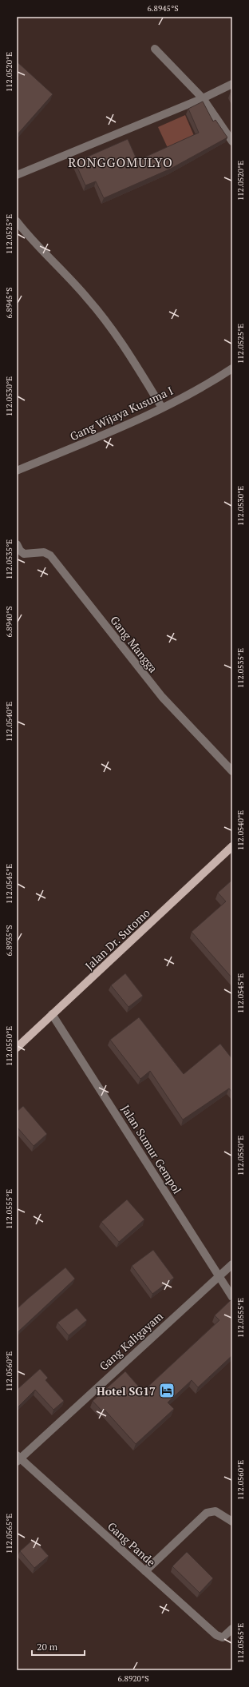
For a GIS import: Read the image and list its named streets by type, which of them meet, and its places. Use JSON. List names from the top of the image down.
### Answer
{
  "streets": {
    "main road": ["Jalan Dr. Sutomo"],
    "street": [
      "Gang Wijaya Kusuma I",
      "Gang Mangga",
      "Jalan Sumur Gempol",
      "Gang Kaligayam",
      "Gang Pande"
    ]
  },
  "crossings": [
    ["Jalan Dr. Sutomo", "Jalan Sumur Gempol"],
    ["Jalan Sumur Gempol", "Gang Kaligayam"],
    ["Gang Kaligayam", "Gang Pande"]
  ],
  "districts": ["RONGGOMULYO"],
  "places": {
    "hotel": ["Hotel SG17"]
  },
  "scale_bar": "20 m",
  "coordinates": [
    "6.8945°S",
    "112.0520°E",
    "112.0525°E",
    "112.0530°E",
    "112.0535°E",
    "6.8940°S",
    "112.0540°E",
    "112.0545°E",
    "6.8935°S",
    "112.0550°E",
    "112.0555°E",
    "112.0560°E",
    "112.0565°E",
    "6.8920°S"
  ]
}
